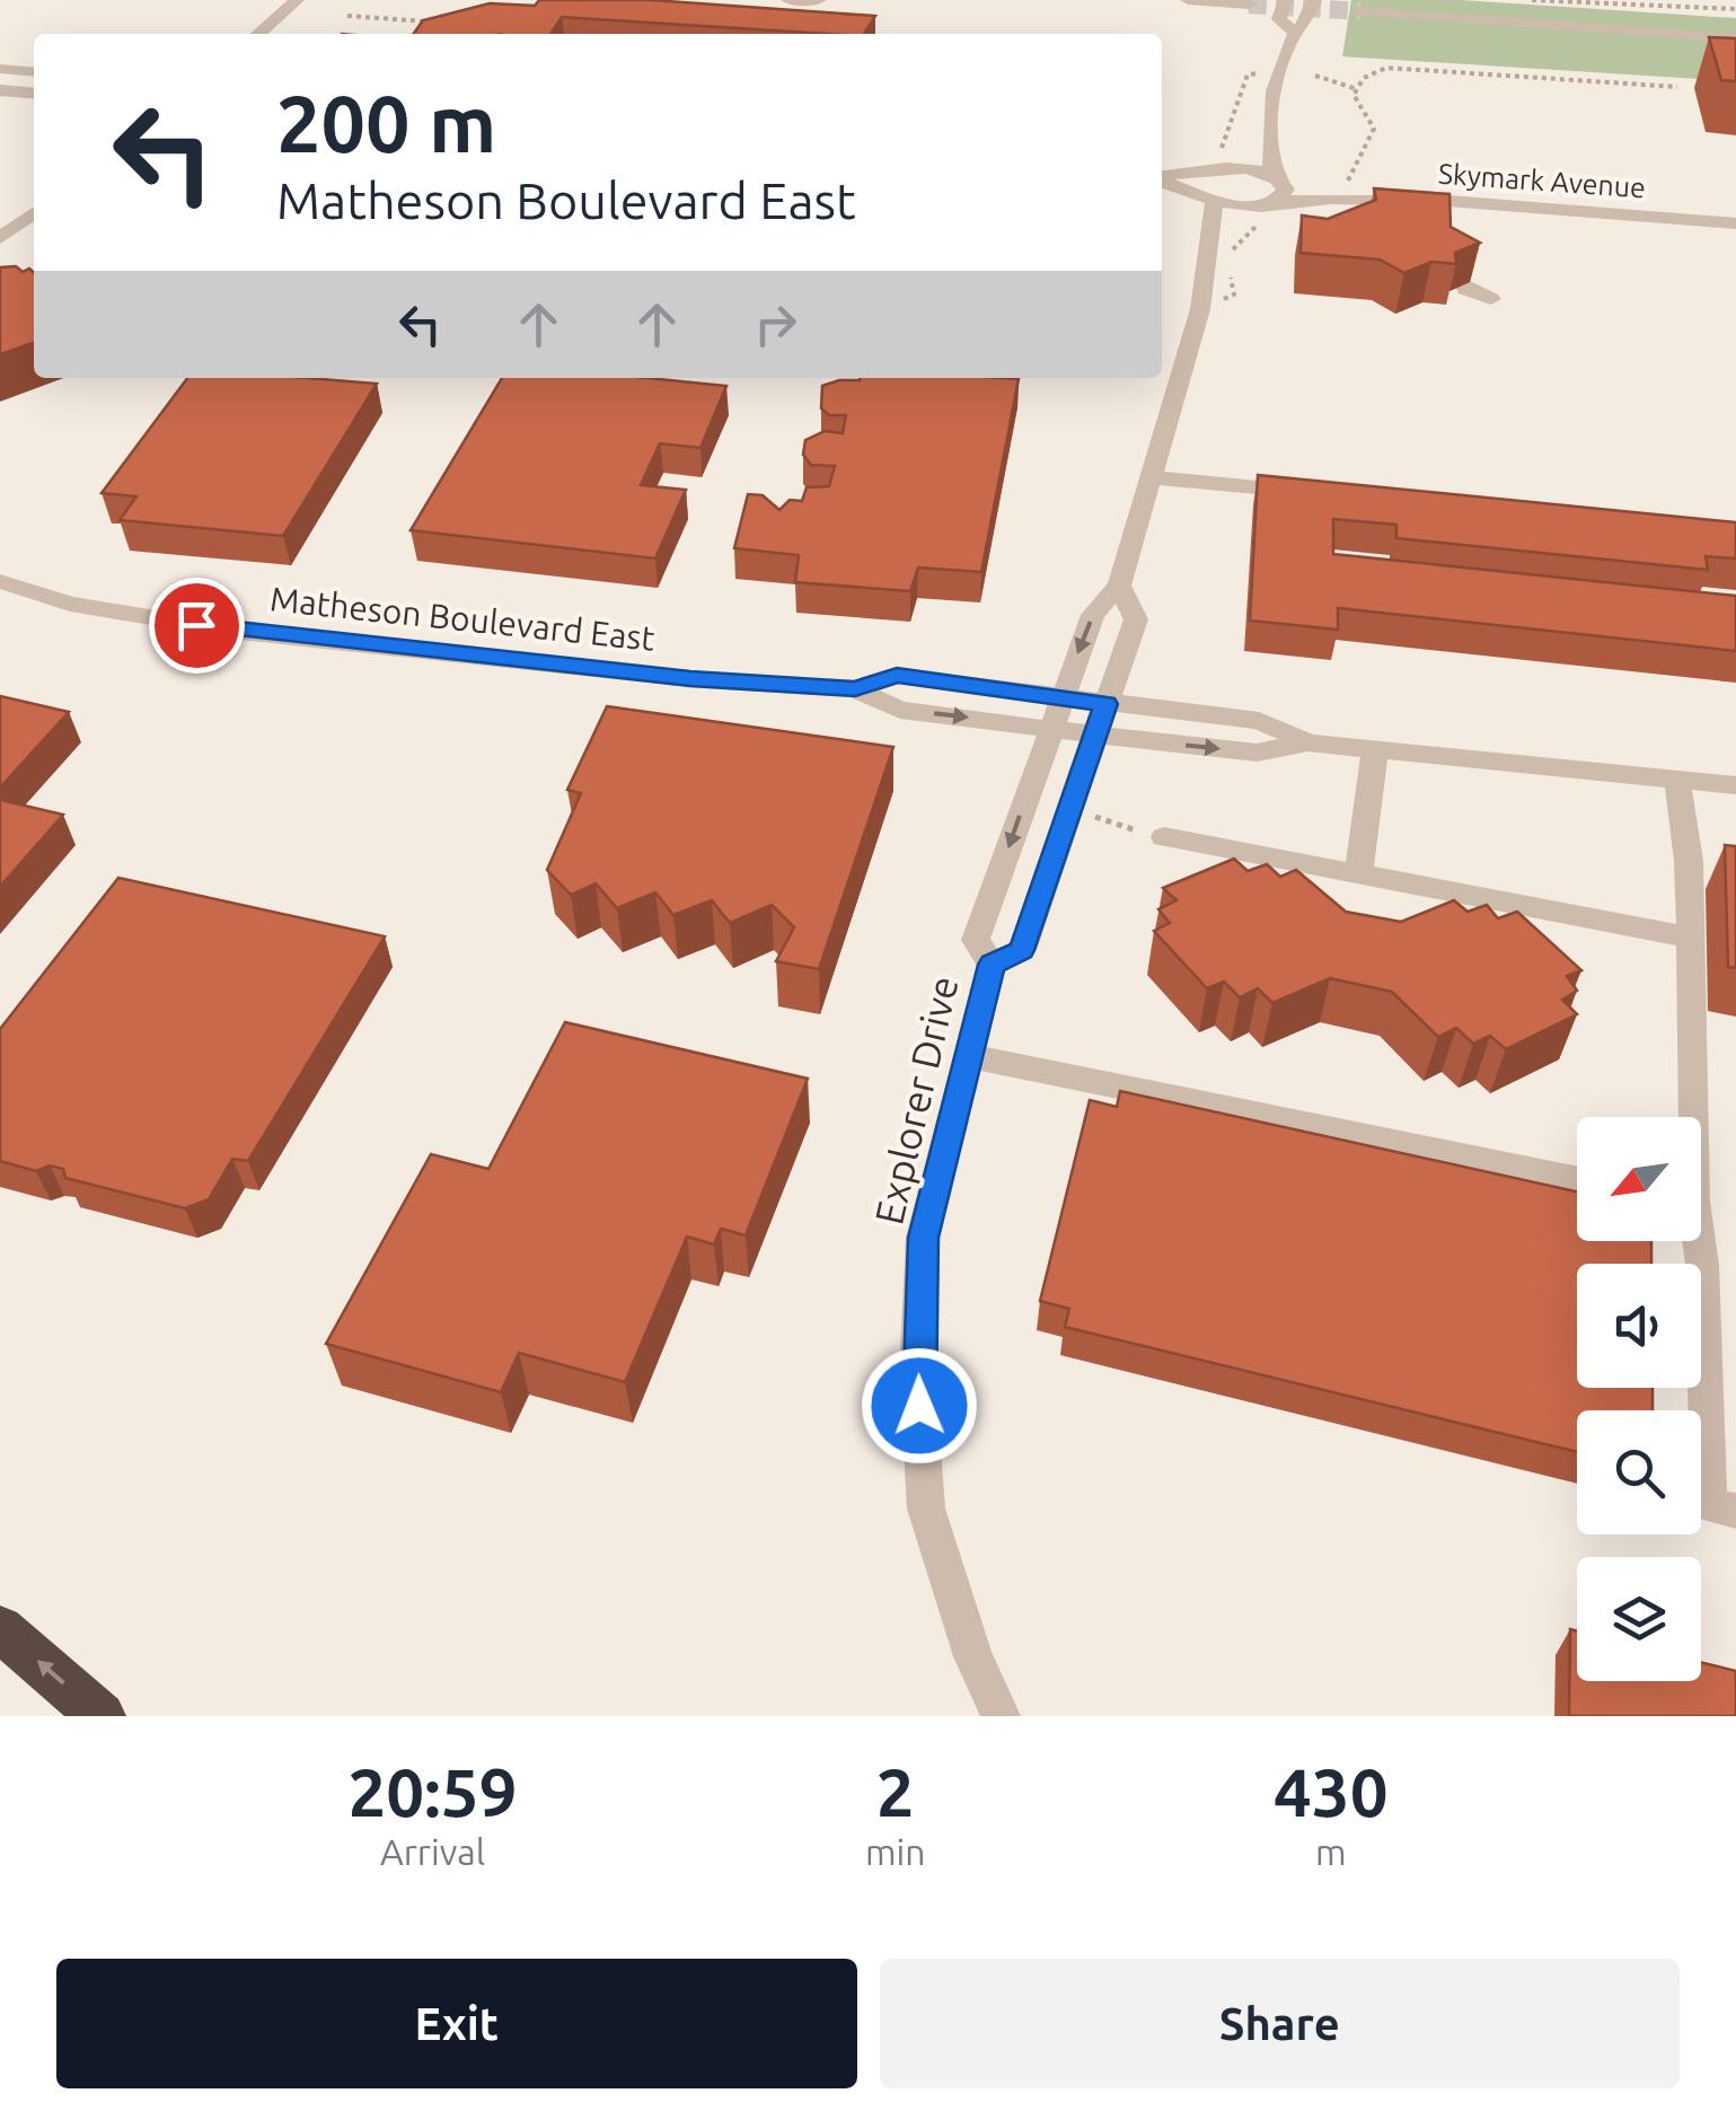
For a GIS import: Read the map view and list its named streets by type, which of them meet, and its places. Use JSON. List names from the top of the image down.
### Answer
{
  "streets": {
    "street": ["Skymark Avenue", "Matheson Boulevard East", "Explorer Drive"]
  },
  "crossings": [
    ["Skymark Avenue", "Explorer Drive"],
    ["Matheson Boulevard East", "Explorer Drive"]
  ],
  "north": "bottom left",
  "page": {
    "turn": ["200 m", "Matheson Boulevard East"],
    "eta": [
      "20:59",
      "Arrival",
      "2",
      "min",
      "430",
      "m"
    ],
    "buttons": ["Exit", "Share"]
  }
}
